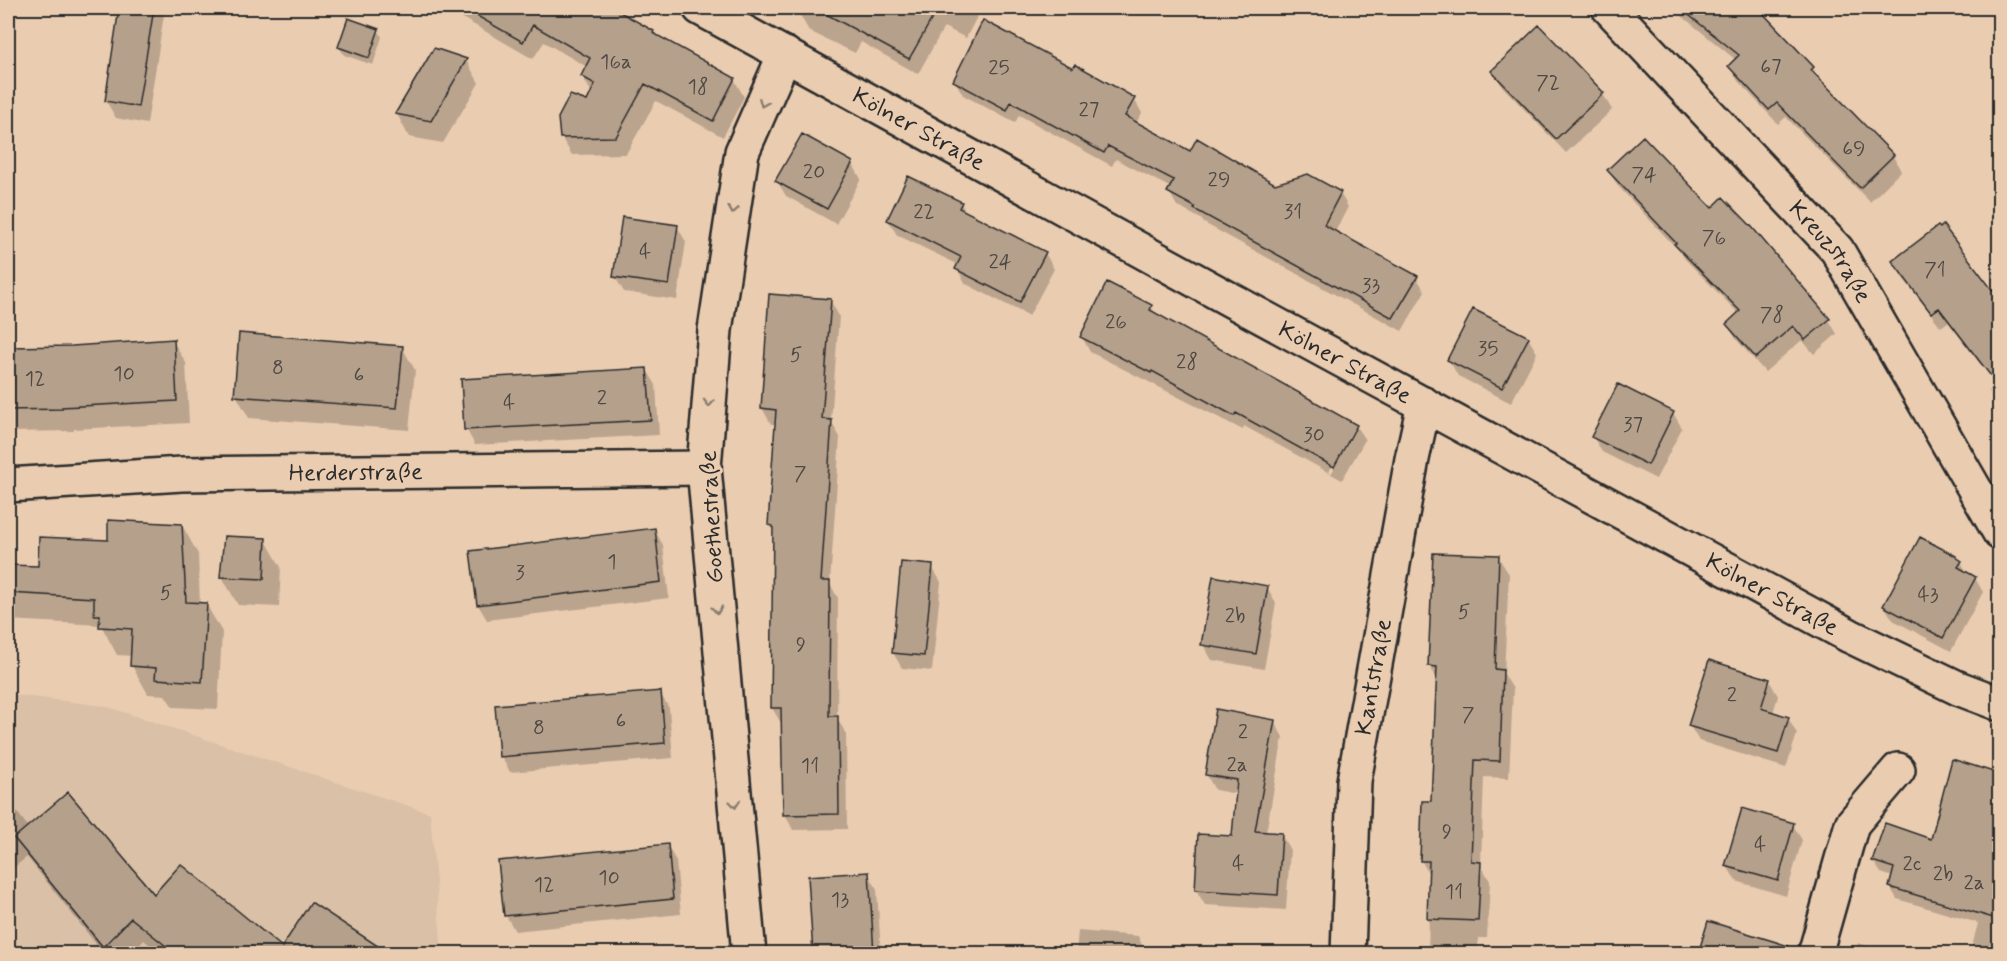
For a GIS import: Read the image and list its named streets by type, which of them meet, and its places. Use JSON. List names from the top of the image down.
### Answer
{
  "streets": {
    "street": [
      "Kölner Straße",
      "Kreuzstraße",
      "Herderstraße",
      "Goethestraße",
      "Kantstraße"
    ]
  },
  "crossings": [
    ["Kölner Straße", "Goethestraße"],
    ["Kölner Straße", "Kantstraße"],
    ["Herderstraße", "Goethestraße"]
  ],
  "one_way": ["Goethestraße"],
  "house_numbers": [
    "16a",
    "67",
    "25",
    "72",
    "18",
    "27",
    "69",
    "20",
    "74",
    "29",
    "22",
    "31",
    "76",
    "4",
    "24",
    "71",
    "33",
    "78",
    "26",
    "35",
    "5",
    "28",
    "8",
    "10",
    "6",
    "12",
    "2",
    "4",
    "37",
    "30",
    "7",
    "1",
    "3",
    "5",
    "43",
    "5",
    "2b",
    "9",
    "2",
    "7",
    "6",
    "8",
    "2",
    "2a",
    "11",
    "9",
    "4",
    "4",
    "2c",
    "2b",
    "10",
    "2a",
    "12",
    "11",
    "13"
  ]
}
